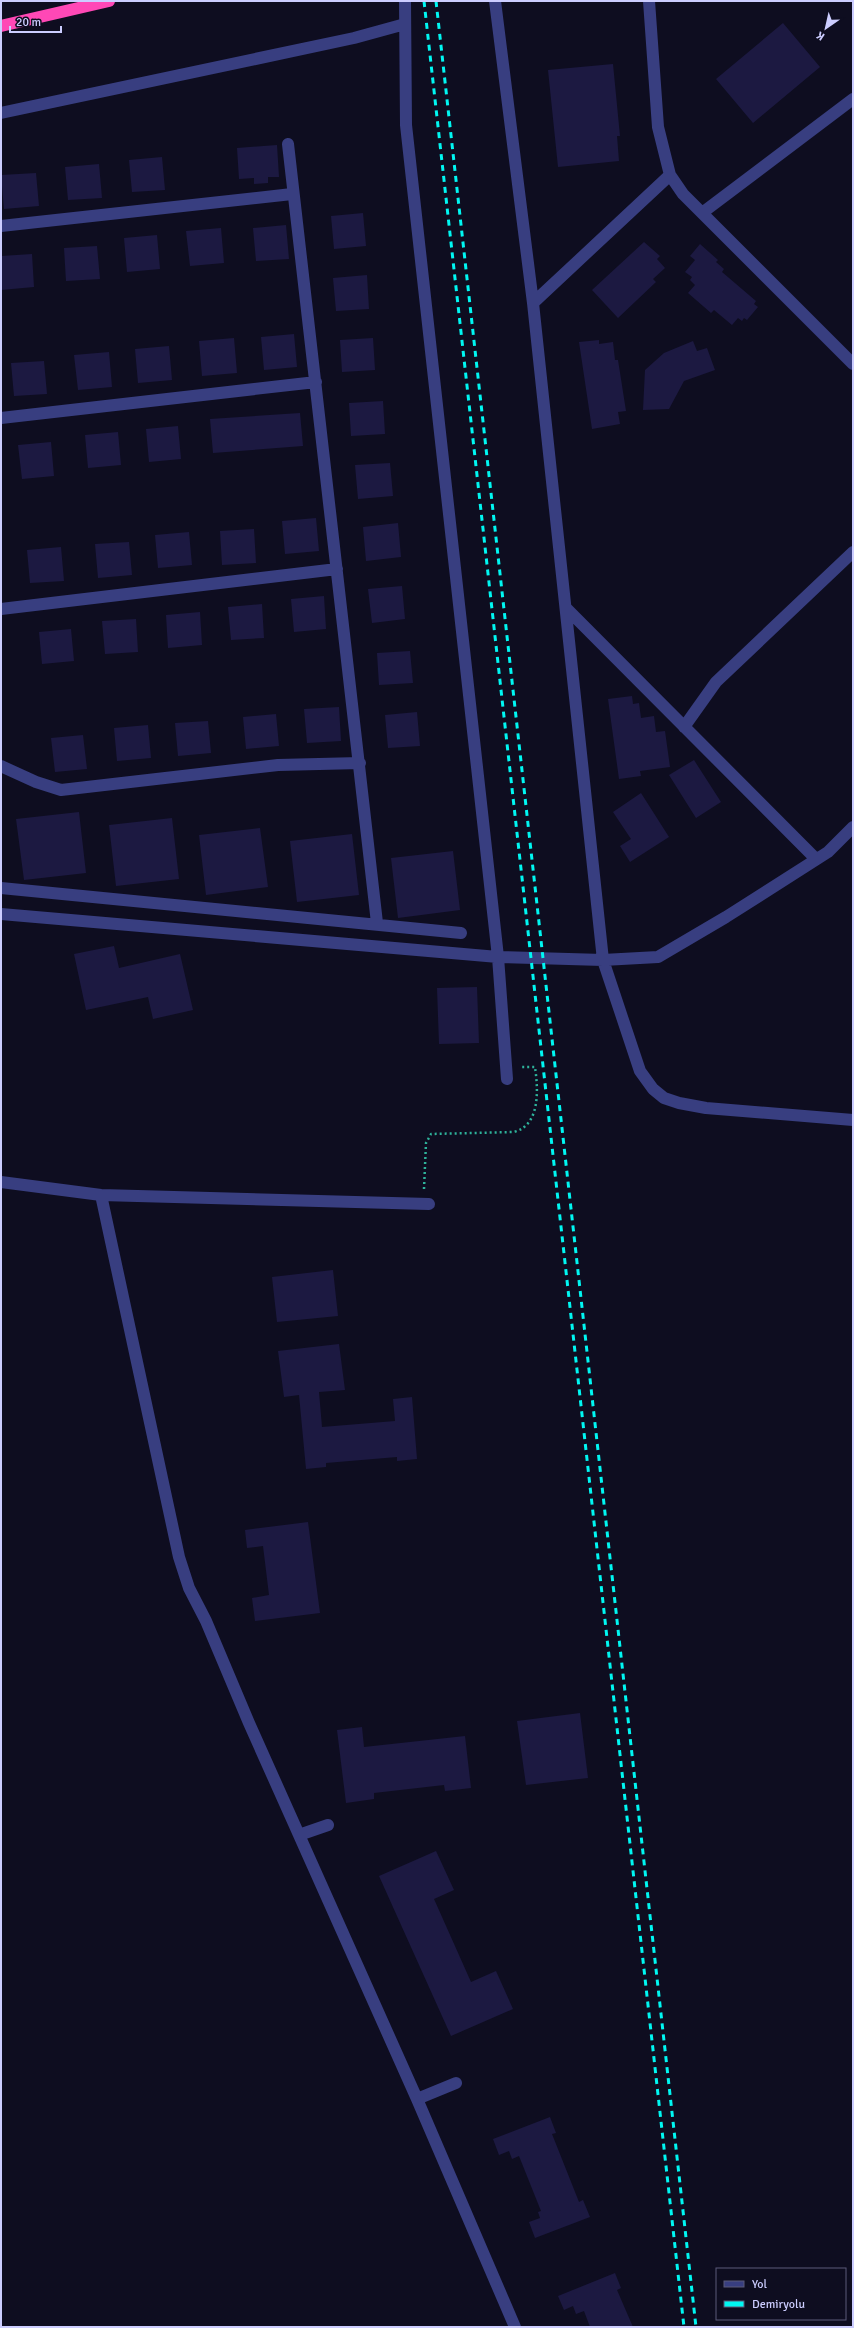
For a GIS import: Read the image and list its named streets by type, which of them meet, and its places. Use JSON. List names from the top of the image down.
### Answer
{
  "legend": ["Yol", "Demiryolu"],
  "scale_bar": "20 m",
  "north": "bottom left"
}
